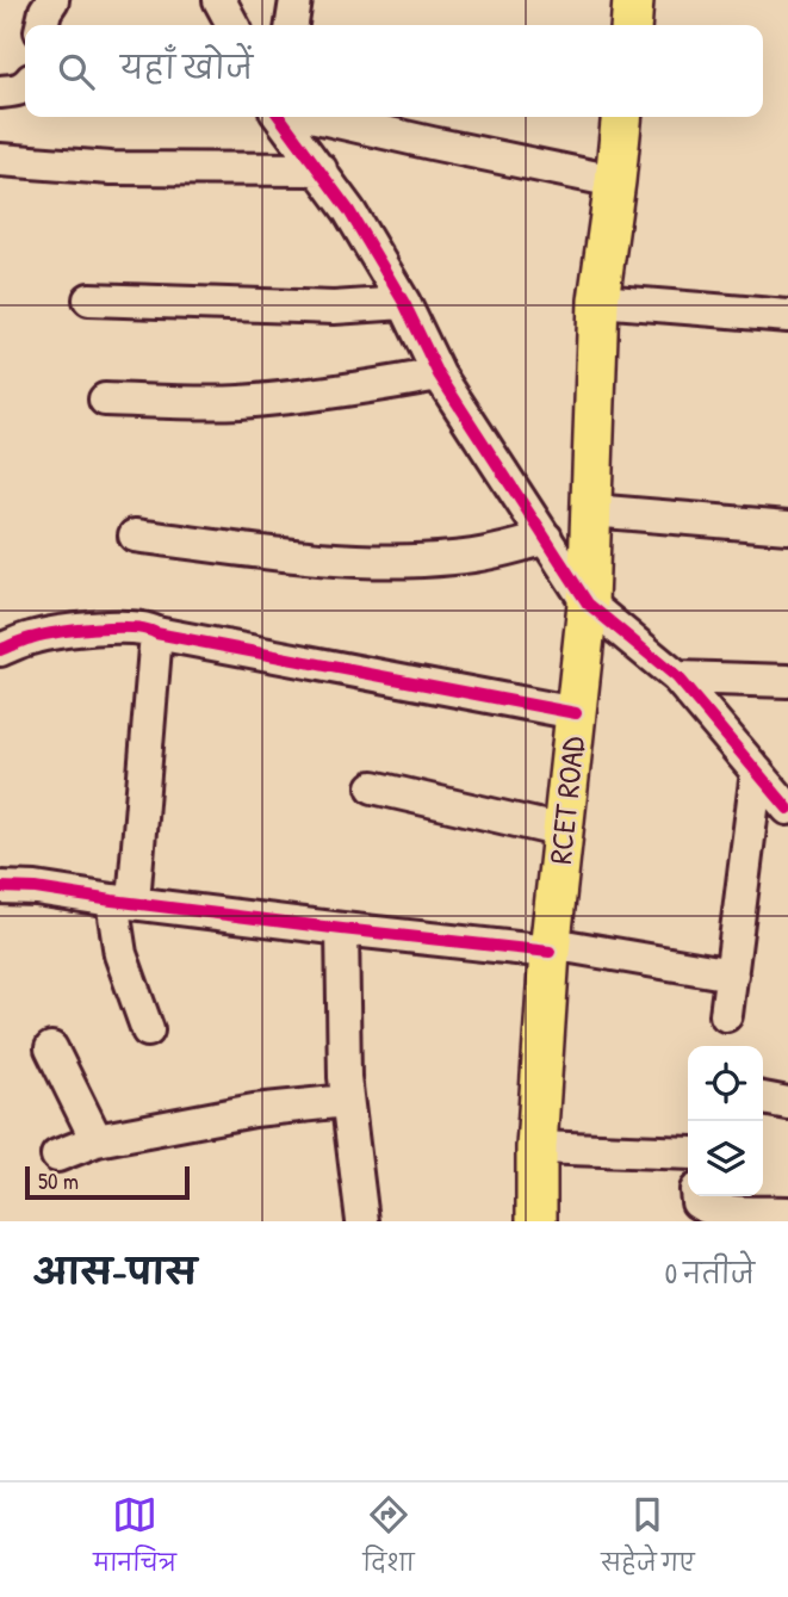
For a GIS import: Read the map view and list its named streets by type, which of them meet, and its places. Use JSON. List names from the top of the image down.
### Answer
{
  "streets": {
    "main road": ["RCET ROAD"]
  },
  "scale_bar": "50 m",
  "page": {
    "search": "यहाँ खोजें",
    "scale": "50 m",
    "heading": ["आस-पास", "0 नतीजे"],
    "nav": ["मानचित्र", "दिशा", "सहेजे गए"]
  }
}
